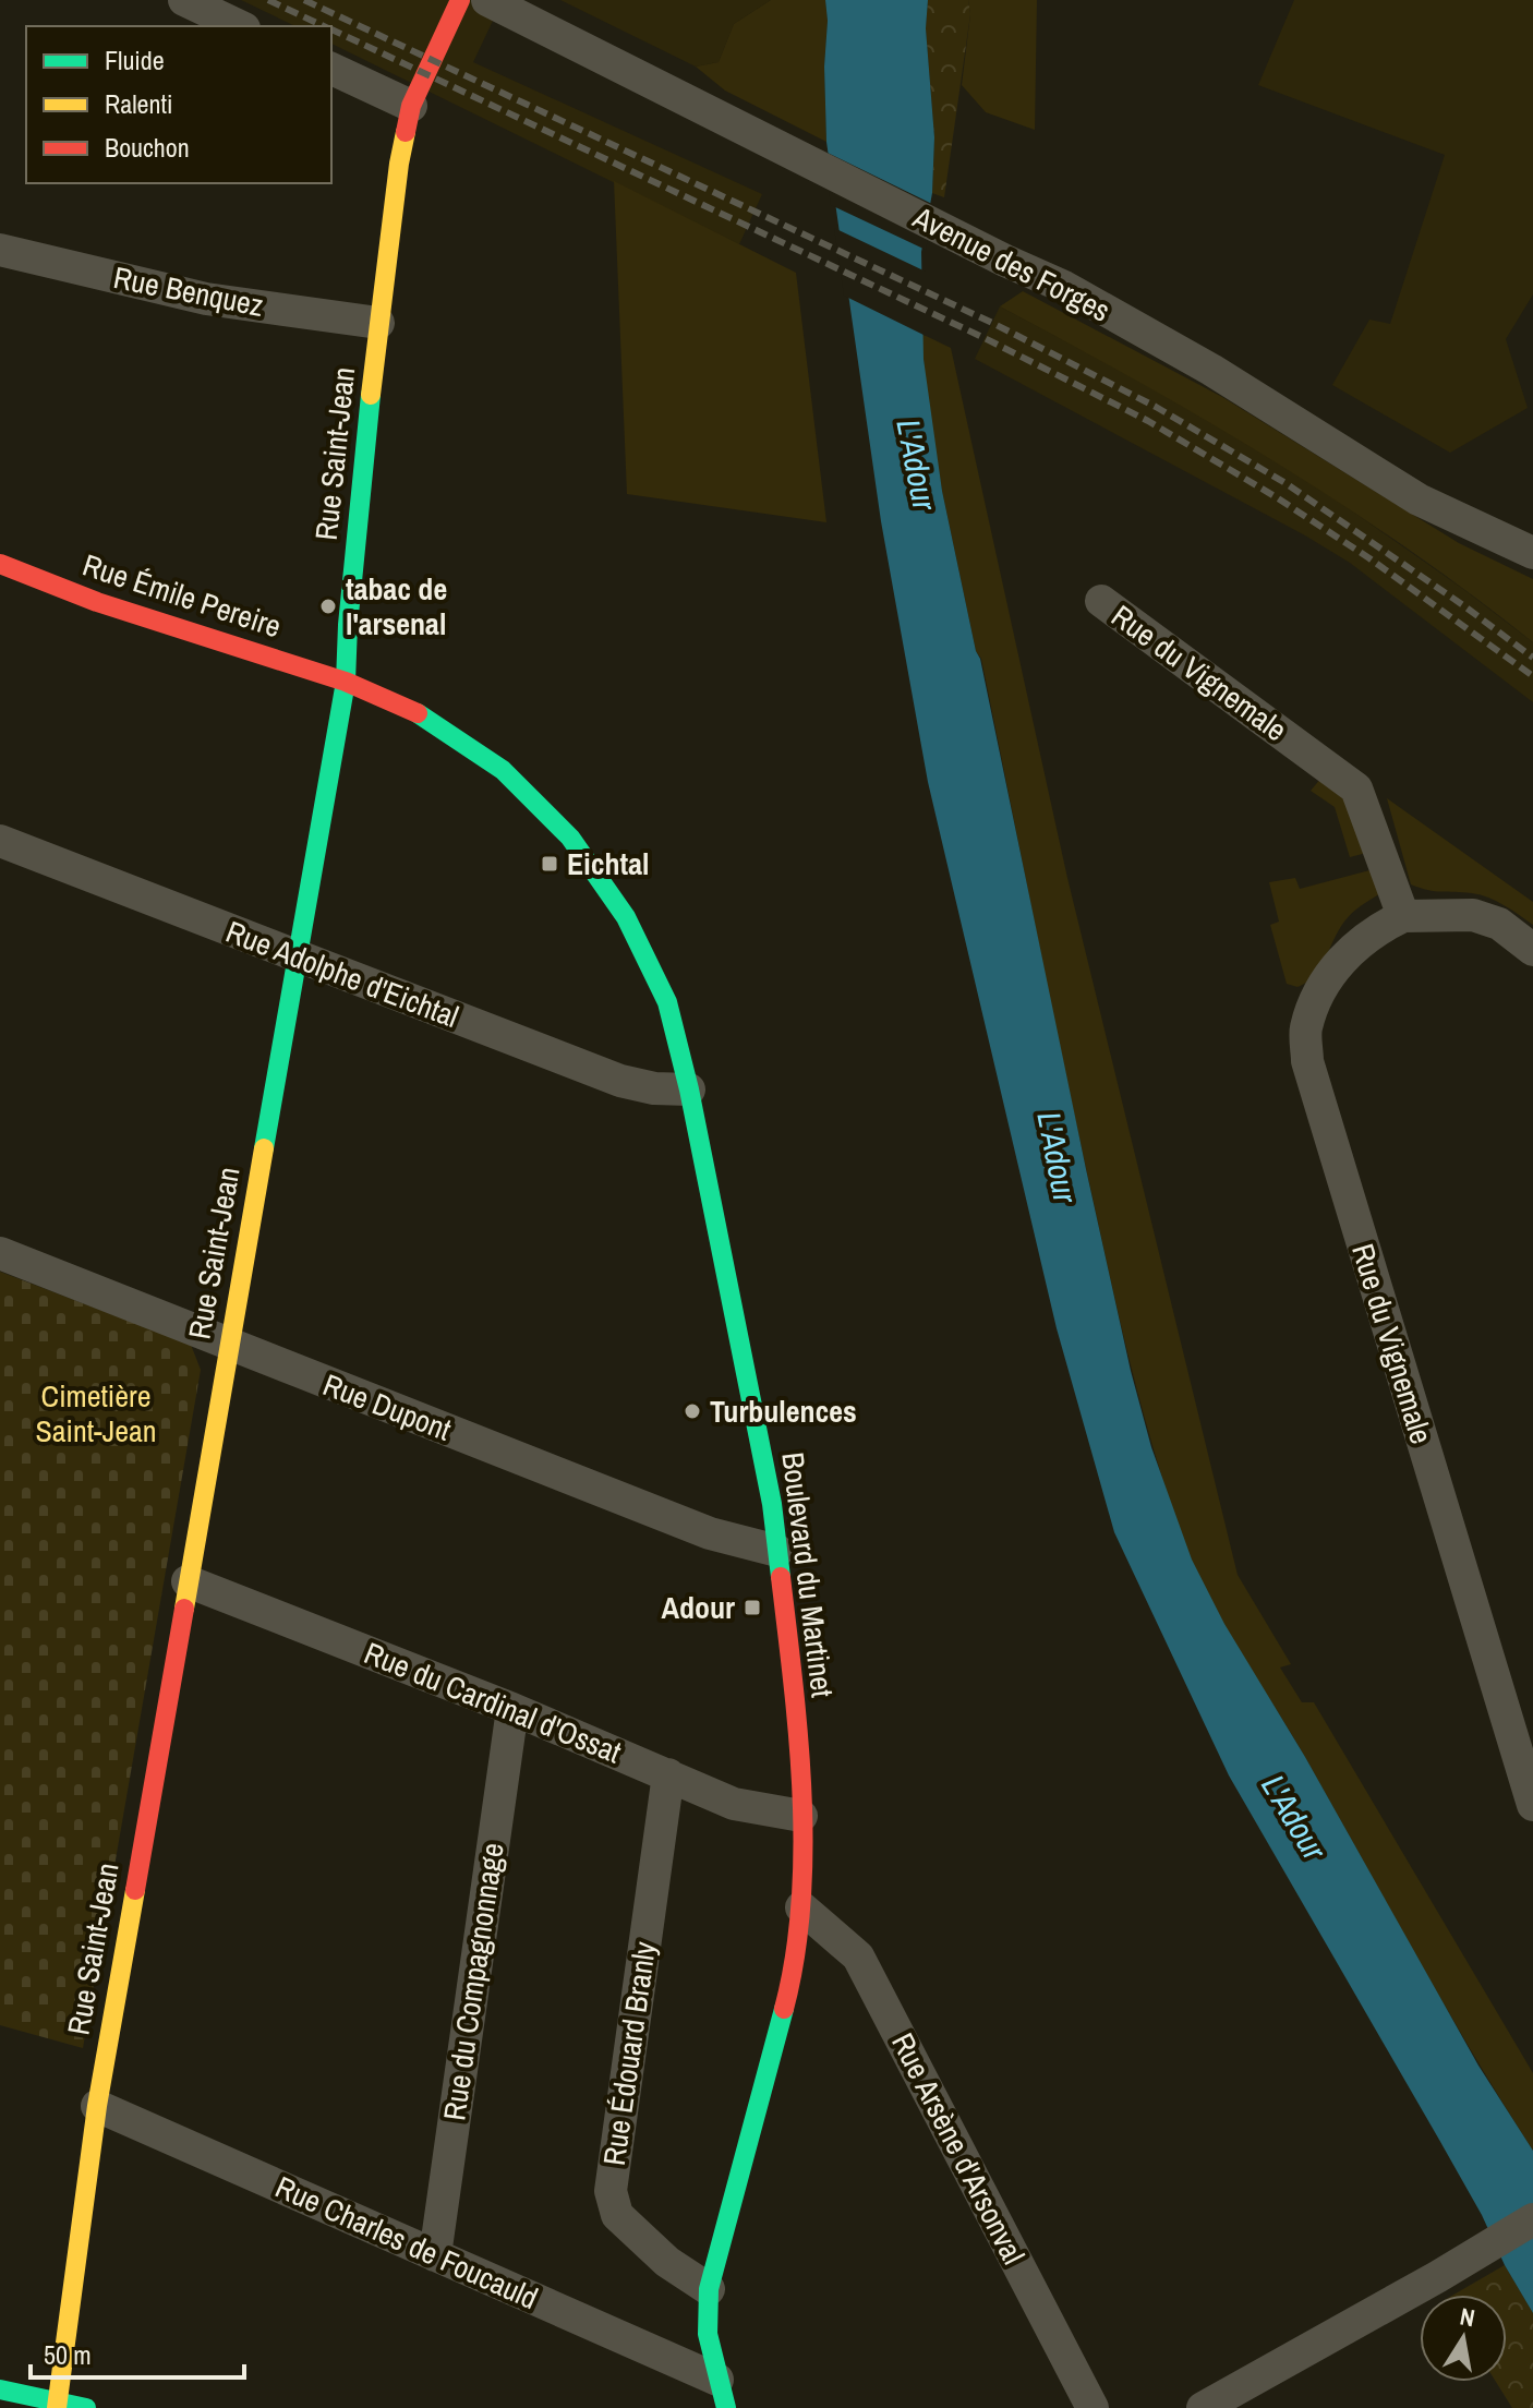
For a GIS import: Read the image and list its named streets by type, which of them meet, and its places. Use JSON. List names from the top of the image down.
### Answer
{
  "streets": {
    "street": [
      "Avenue des Forges",
      "Rue Benquez",
      "Rue Saint-Jean",
      "Rue Émile Pereire",
      "Rue du Vignemale",
      "Rue Adolphe d'Eichtal",
      "Rue Dupont",
      "Boulevard du Martinet",
      "Rue du Cardinal d'Ossat",
      "Rue du Compagnonnage",
      "Rue Édouard Branly",
      "Rue Arsène d'Arsonval",
      "Rue Charles de Foucauld"
    ]
  },
  "crossings": [
    ["Rue Benquez", "Rue Saint-Jean"],
    ["Rue Saint-Jean", "Rue Émile Pereire"],
    ["Rue Saint-Jean", "Rue Adolphe d'Eichtal"],
    ["Rue Saint-Jean", "Rue Dupont"],
    ["Rue Saint-Jean", "Boulevard du Martinet"],
    ["Rue Saint-Jean", "Rue du Cardinal d'Ossat"],
    ["Rue Saint-Jean", "Rue Charles de Foucauld"],
    ["Rue Émile Pereire", "Boulevard du Martinet"],
    ["Rue Adolphe d'Eichtal", "Boulevard du Martinet"],
    ["Rue Dupont", "Boulevard du Martinet"],
    ["Boulevard du Martinet", "Rue du Cardinal d'Ossat"],
    ["Boulevard du Martinet", "Rue Édouard Branly"],
    ["Boulevard du Martinet", "Rue Arsène d'Arsonval"],
    ["Boulevard du Martinet", "Rue Charles de Foucauld"],
    ["Rue du Cardinal d'Ossat", "Rue du Compagnonnage"],
    ["Rue du Cardinal d'Ossat", "Rue Édouard Branly"],
    ["Rue du Compagnonnage", "Rue Charles de Foucauld"]
  ],
  "water": ["L'Adour"],
  "parks": ["Cimetière Saint-Jean"],
  "places": {
    "other": ["tabac de l'arsenal", "Turbulences"],
    "transit": ["Eichtal", "Adour"]
  },
  "legend": ["Fluide", "Ralenti", "Bouchon"],
  "scale_bar": "50 m",
  "north": "top"
}
